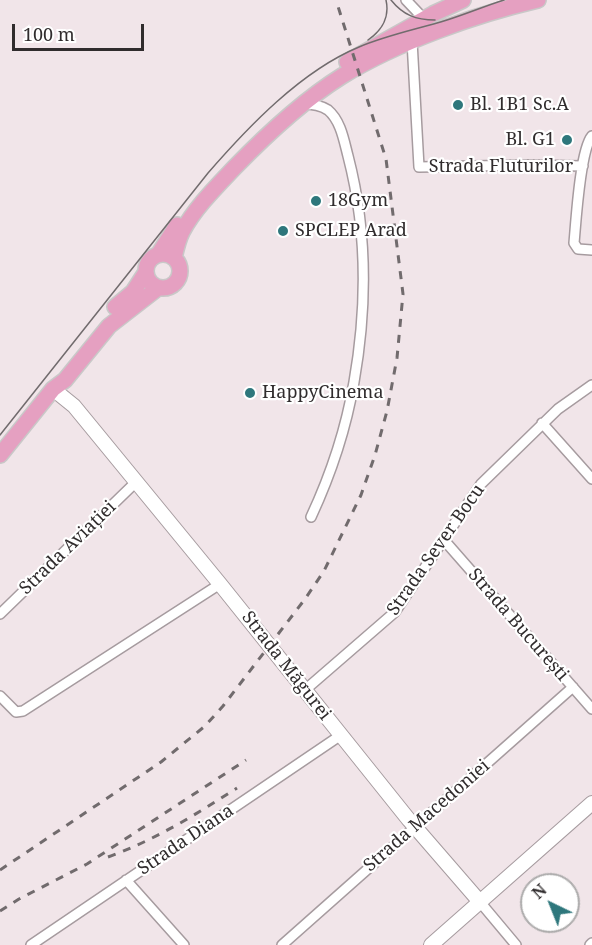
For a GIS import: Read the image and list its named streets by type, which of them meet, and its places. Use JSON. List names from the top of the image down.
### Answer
{
  "streets": {
    "street": [
      "Strada Fluturilor",
      "Strada Aviației",
      "Strada Sever Bocu",
      "Strada București",
      "Strada Măgurei",
      "Strada Macedoniei",
      "Strada Diana"
    ]
  },
  "crossings": [
    ["Strada Aviației", "Strada Măgurei"],
    ["Strada Sever Bocu", "Strada București"],
    ["Strada Sever Bocu", "Strada Măgurei"],
    ["Strada București", "Strada Macedoniei"],
    ["Strada Măgurei", "Strada Macedoniei"],
    ["Strada Măgurei", "Strada Diana"]
  ],
  "places": [
    "Bl. 1B1 Sc.A",
    "Bl. G1",
    "18Gym",
    "SPCLEP Arad",
    "HappyCinema"
  ],
  "scale_bar": "100 m",
  "north": "top left"
}
